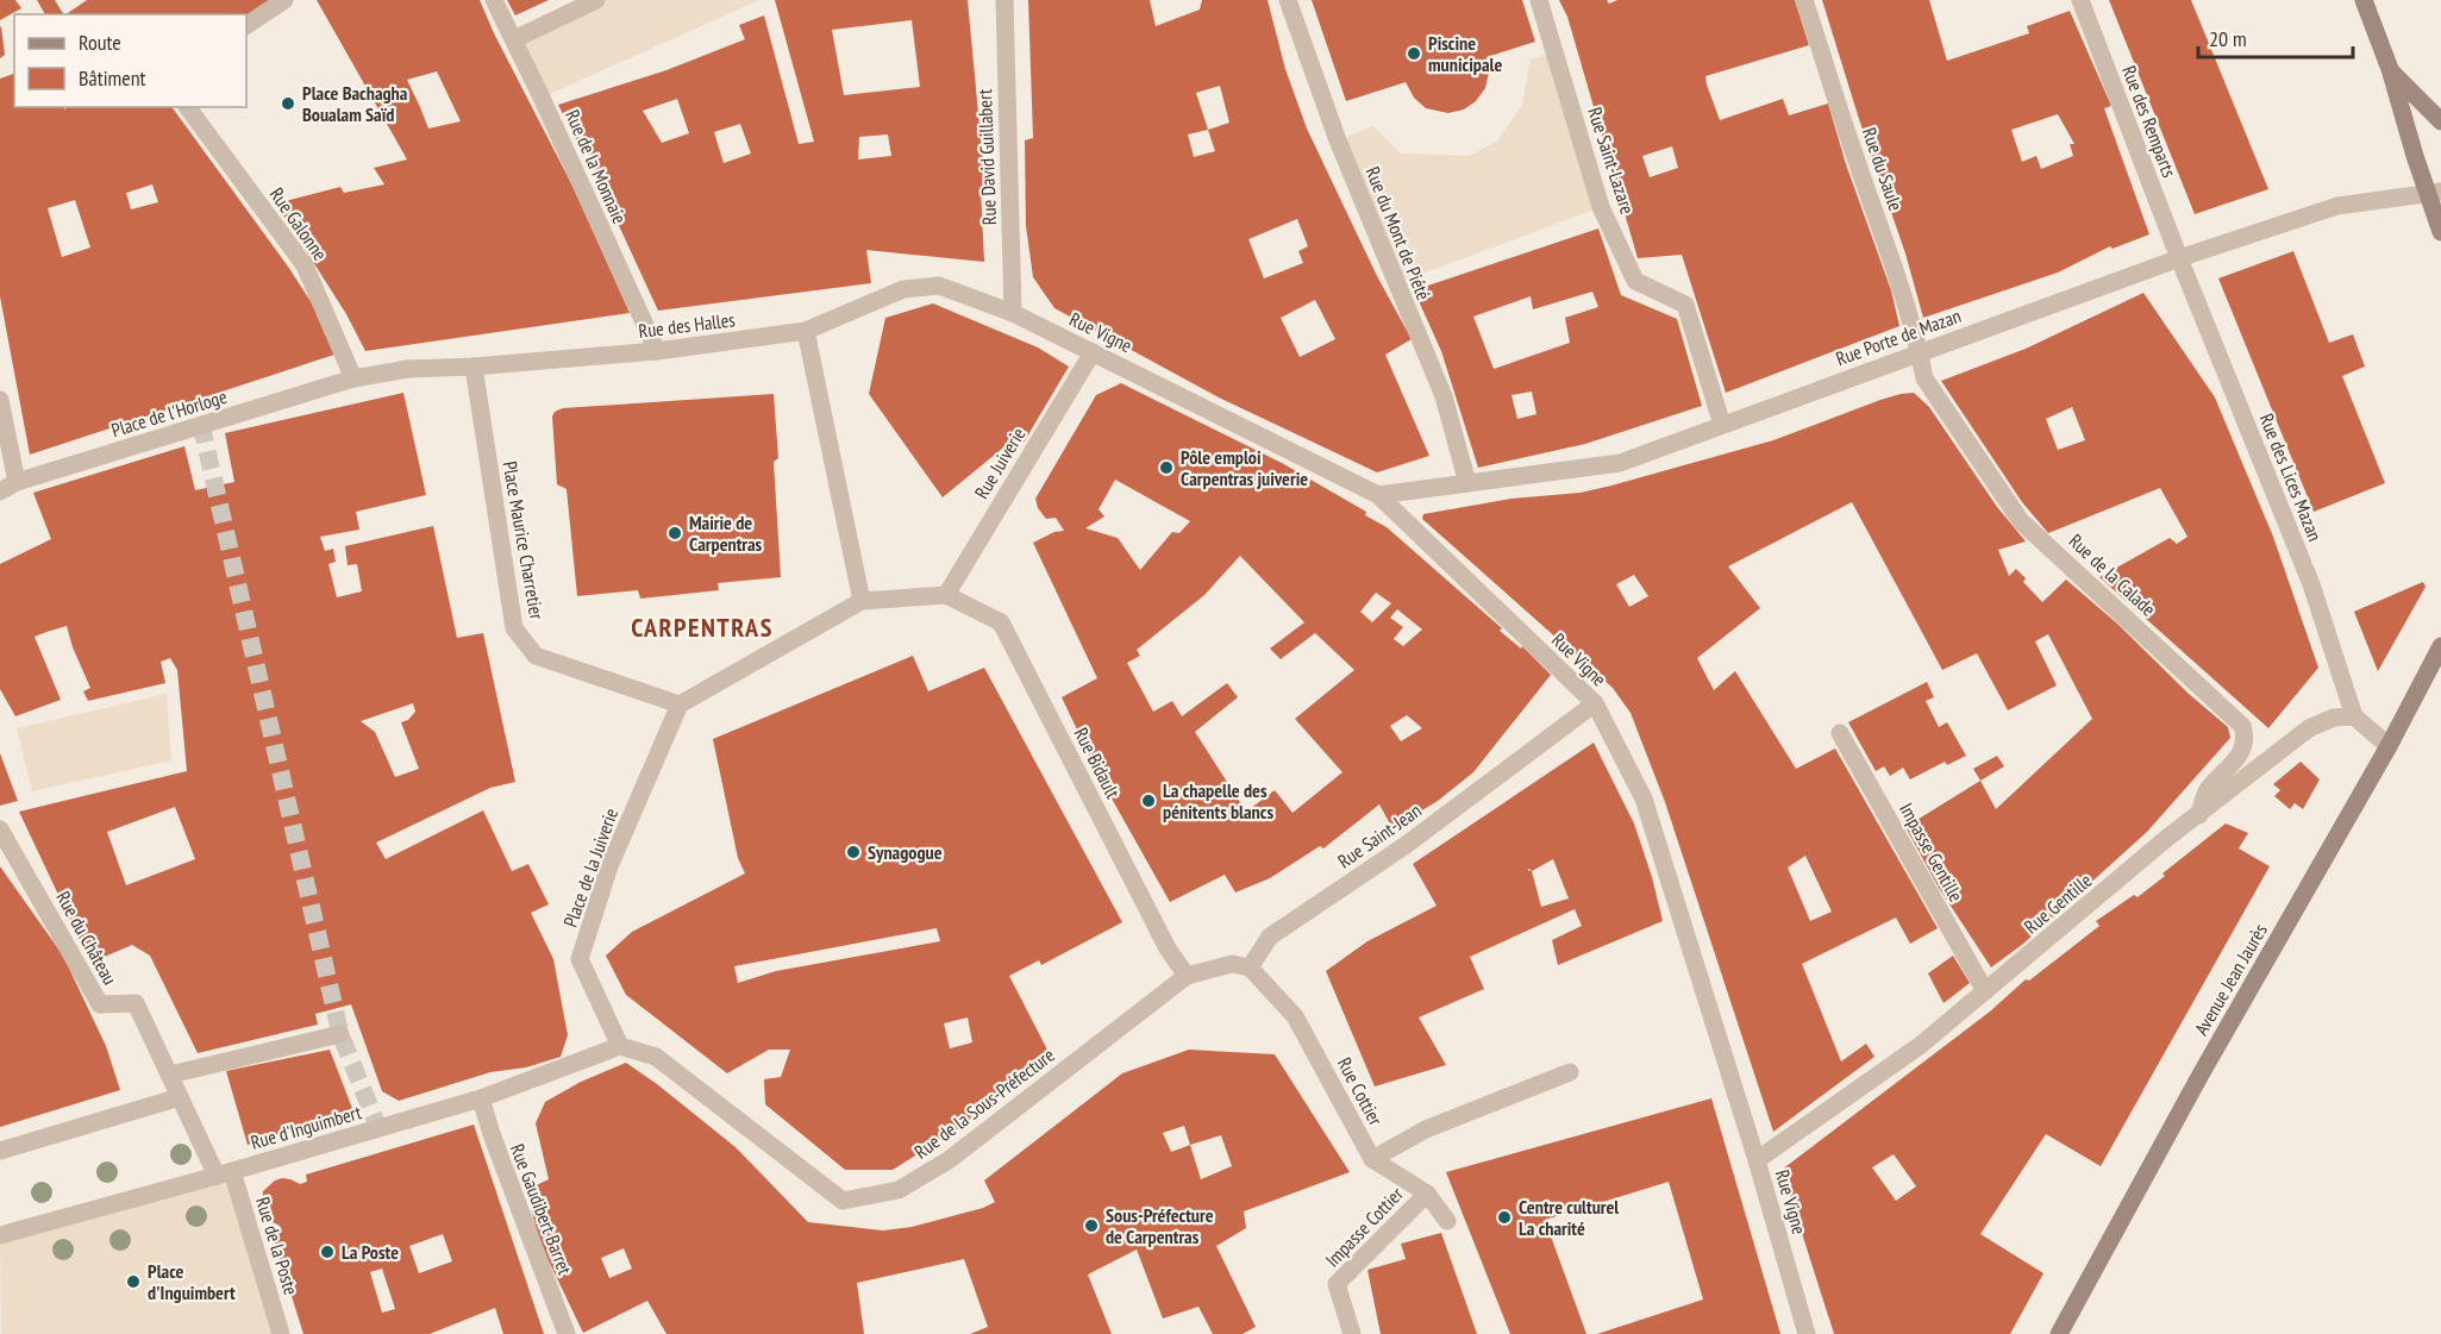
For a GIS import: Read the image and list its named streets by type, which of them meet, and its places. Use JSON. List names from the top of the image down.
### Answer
{
  "streets": {
    "main road": ["Avenue Jean Jaurès"],
    "street": [
      "Rue des Remparts",
      "Rue David Guillabert",
      "Rue Saint-Lazare",
      "Rue de la Monnaie",
      "Rue du Saule",
      "Rue Galonne",
      "Rue du Mont de Piété",
      "Rue des Halles",
      "Rue Vigne",
      "Rue Porte de Mazan",
      "Place de l'Horloge",
      "Rue Juiverie",
      "Rue des Lices Mazan",
      "Place Maurice Charretier",
      "Rue de la Calade",
      "Rue Bidault",
      "Rue Saint-Jean",
      "Impasse Gentille",
      "Place de la Juiverie",
      "Rue Gentille",
      "Rue du Château",
      "Rue Cottier",
      "Rue de la Sous-Préfecture",
      "Rue d'Inguimbert",
      "Rue Gaudibert Barret",
      "Impasse Cottier",
      "Rue de la Poste"
    ]
  },
  "crossings": [
    ["Rue des Remparts", "Rue Porte de Mazan"],
    ["Rue des Remparts", "Rue des Lices Mazan"],
    ["Rue David Guillabert", "Rue des Halles"],
    ["Rue David Guillabert", "Rue Vigne"],
    ["Rue Saint-Lazare", "Rue Porte de Mazan"],
    ["Rue de la Monnaie", "Rue des Halles"],
    ["Rue du Saule", "Rue Porte de Mazan"],
    ["Rue du Saule", "Rue de la Calade"],
    ["Rue Galonne", "Rue des Halles"],
    ["Rue Galonne", "Place de l'Horloge"],
    ["Rue du Mont de Piété", "Rue Porte de Mazan"],
    ["Rue des Halles", "Rue Vigne"],
    ["Rue des Halles", "Place de l'Horloge"],
    ["Rue des Halles", "Place Maurice Charretier"],
    ["Rue Vigne", "Rue Porte de Mazan"],
    ["Rue Vigne", "Rue Juiverie"],
    ["Rue Vigne", "Rue Saint-Jean"],
    ["Rue Vigne", "Rue Gentille"],
    ["Rue Porte de Mazan", "Rue des Lices Mazan"],
    ["Rue Porte de Mazan", "Rue de la Calade"],
    ["Rue Juiverie", "Rue Bidault"],
    ["Rue des Lices Mazan", "Rue Gentille"],
    ["Place Maurice Charretier", "Place de la Juiverie"],
    ["Rue de la Calade", "Rue Gentille"],
    ["Rue Bidault", "Rue de la Sous-Préfecture"],
    ["Rue Saint-Jean", "Rue Cottier"],
    ["Impasse Gentille", "Rue Gentille"],
    ["Place de la Juiverie", "Rue de la Sous-Préfecture"],
    ["Place de la Juiverie", "Rue d'Inguimbert"],
    ["Rue du Château", "Rue d'Inguimbert"],
    ["Rue du Château", "Rue de la Poste"],
    ["Rue Cottier", "Impasse Cottier"],
    ["Rue de la Sous-Préfecture", "Rue d'Inguimbert"],
    ["Rue d'Inguimbert", "Rue Gaudibert Barret"],
    ["Rue d'Inguimbert", "Rue de la Poste"]
  ],
  "districts": ["CARPENTRAS"],
  "places": [
    "Piscine municipale",
    "Place Bachagha Boualam Saïd",
    "Pôle emploi Carpentras juiverie",
    "Mairie de Carpentras",
    "La chapelle des pénitents blancs",
    "Synagogue",
    "Centre culturel La charité",
    "Sous-Préfecture de Carpentras",
    "La Poste",
    "Place d'Inguimbert"
  ],
  "legend": ["Route", "Bâtiment"],
  "scale_bar": "20 m"
}
